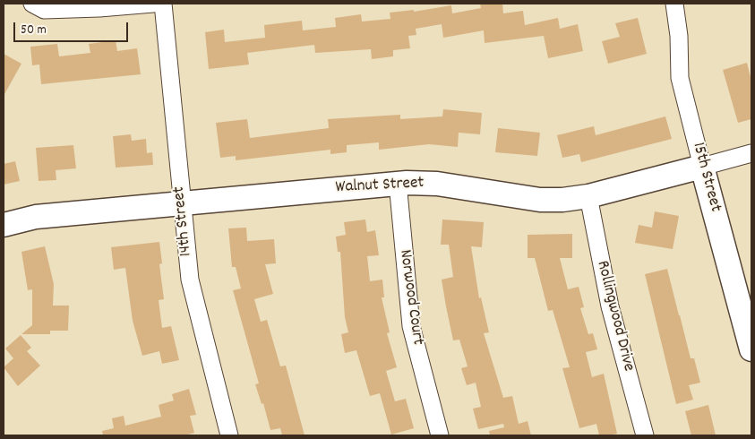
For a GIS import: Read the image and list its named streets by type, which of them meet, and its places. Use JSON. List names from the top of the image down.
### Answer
{
  "streets": {
    "street": [
      "15th Street",
      "Walnut Street",
      "14th Street",
      "Norwood Court",
      "Rollingwood Drive"
    ]
  },
  "crossings": [
    ["15th Street", "Walnut Street"],
    ["Walnut Street", "14th Street"],
    ["Walnut Street", "Norwood Court"],
    ["Walnut Street", "Rollingwood Drive"]
  ],
  "scale_bar": "50 m"
}
